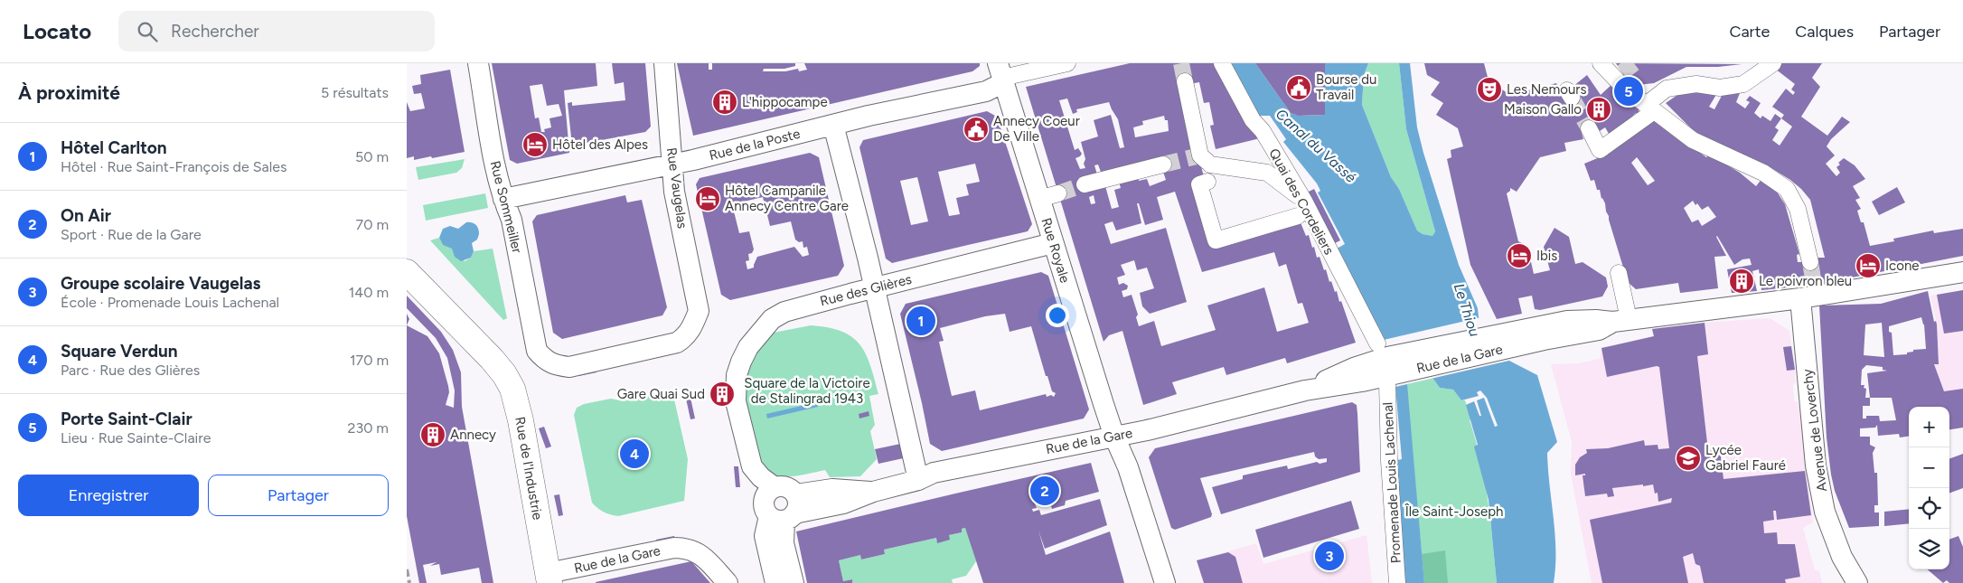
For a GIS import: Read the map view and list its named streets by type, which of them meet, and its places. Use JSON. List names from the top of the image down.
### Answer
{
  "streets": {
    "street": [
      "Rue de la Poste",
      "Rue Vaugelas",
      "Quai des Cordeliers",
      "Rue Sommeiller",
      "Rue Royale",
      "Rue des Glières",
      "Rue de la Gare",
      "Avenue de Loverchy",
      "Rue de l'Industrie",
      "Promenade Louis Lachenal"
    ]
  },
  "crossings": [
    ["Rue de la Poste", "Rue Vaugelas"],
    ["Rue de la Poste", "Rue Sommeiller"],
    ["Rue de la Poste", "Rue Royale"],
    ["Rue Vaugelas", "Rue Sommeiller"],
    ["Quai des Cordeliers", "Rue de la Gare"],
    ["Quai des Cordeliers", "Promenade Louis Lachenal"],
    ["Rue Royale", "Rue des Glières"],
    ["Rue Royale", "Rue de la Gare"],
    ["Rue de la Gare", "Avenue de Loverchy"],
    ["Rue de la Gare", "Rue de l'Industrie"],
    ["Rue de la Gare", "Promenade Louis Lachenal"]
  ],
  "water": ["Canal du Vassé", "Le Thiou"],
  "parks": ["Square de la Victoire de Stalingrad 1943", "Île Saint-Joseph"],
  "places": {
    "public building": ["Bourse du Travail", "Annecy Coeur De Ville"],
    "theatre": ["Les Nemours"],
    "building": [
      "L'hippocampe",
      "Maison Gallo",
      "Le poivron bleu",
      "Gare Quai Sud",
      "Annecy"
    ],
    "hotel": [
      "Hôtel des Alpes",
      "Hôtel Campanile Annecy Centre Gare",
      "Ibis",
      "Icone"
    ],
    "school or university": ["Lycée Gabriel Fauré"]
  },
  "page": {
    "header": "Locato",
    "search": "Rechercher",
    "nav": ["Carte", "Calques", "Partager"],
    "heading": ["À proximité", "5 résultats"],
    "pins": [
      "5",
      "1",
      "4",
      "2",
      "3"
    ],
    "list": [
      {
        "mark": "1",
        "name": "Hôtel Carlton",
        "note": "Hôtel · Rue Saint-François de Sales",
        "value": "50 m"
      },
      {
        "mark": "2",
        "name": "On Air",
        "note": "Sport · Rue de la Gare",
        "value": "70 m"
      },
      {
        "mark": "3",
        "name": "Groupe scolaire Vaugelas",
        "note": "École · Promenade Louis Lachenal",
        "value": "140 m"
      },
      {
        "mark": "4",
        "name": "Square Verdun",
        "note": "Parc · Rue des Glières",
        "value": "170 m"
      },
      {
        "mark": "5",
        "name": "Porte Saint-Clair",
        "note": "Lieu · Rue Sainte-Claire",
        "value": "230 m"
      }
    ],
    "map_buttons": ["+", "−"],
    "buttons": ["Enregistrer", "Partager"]
  }
}
